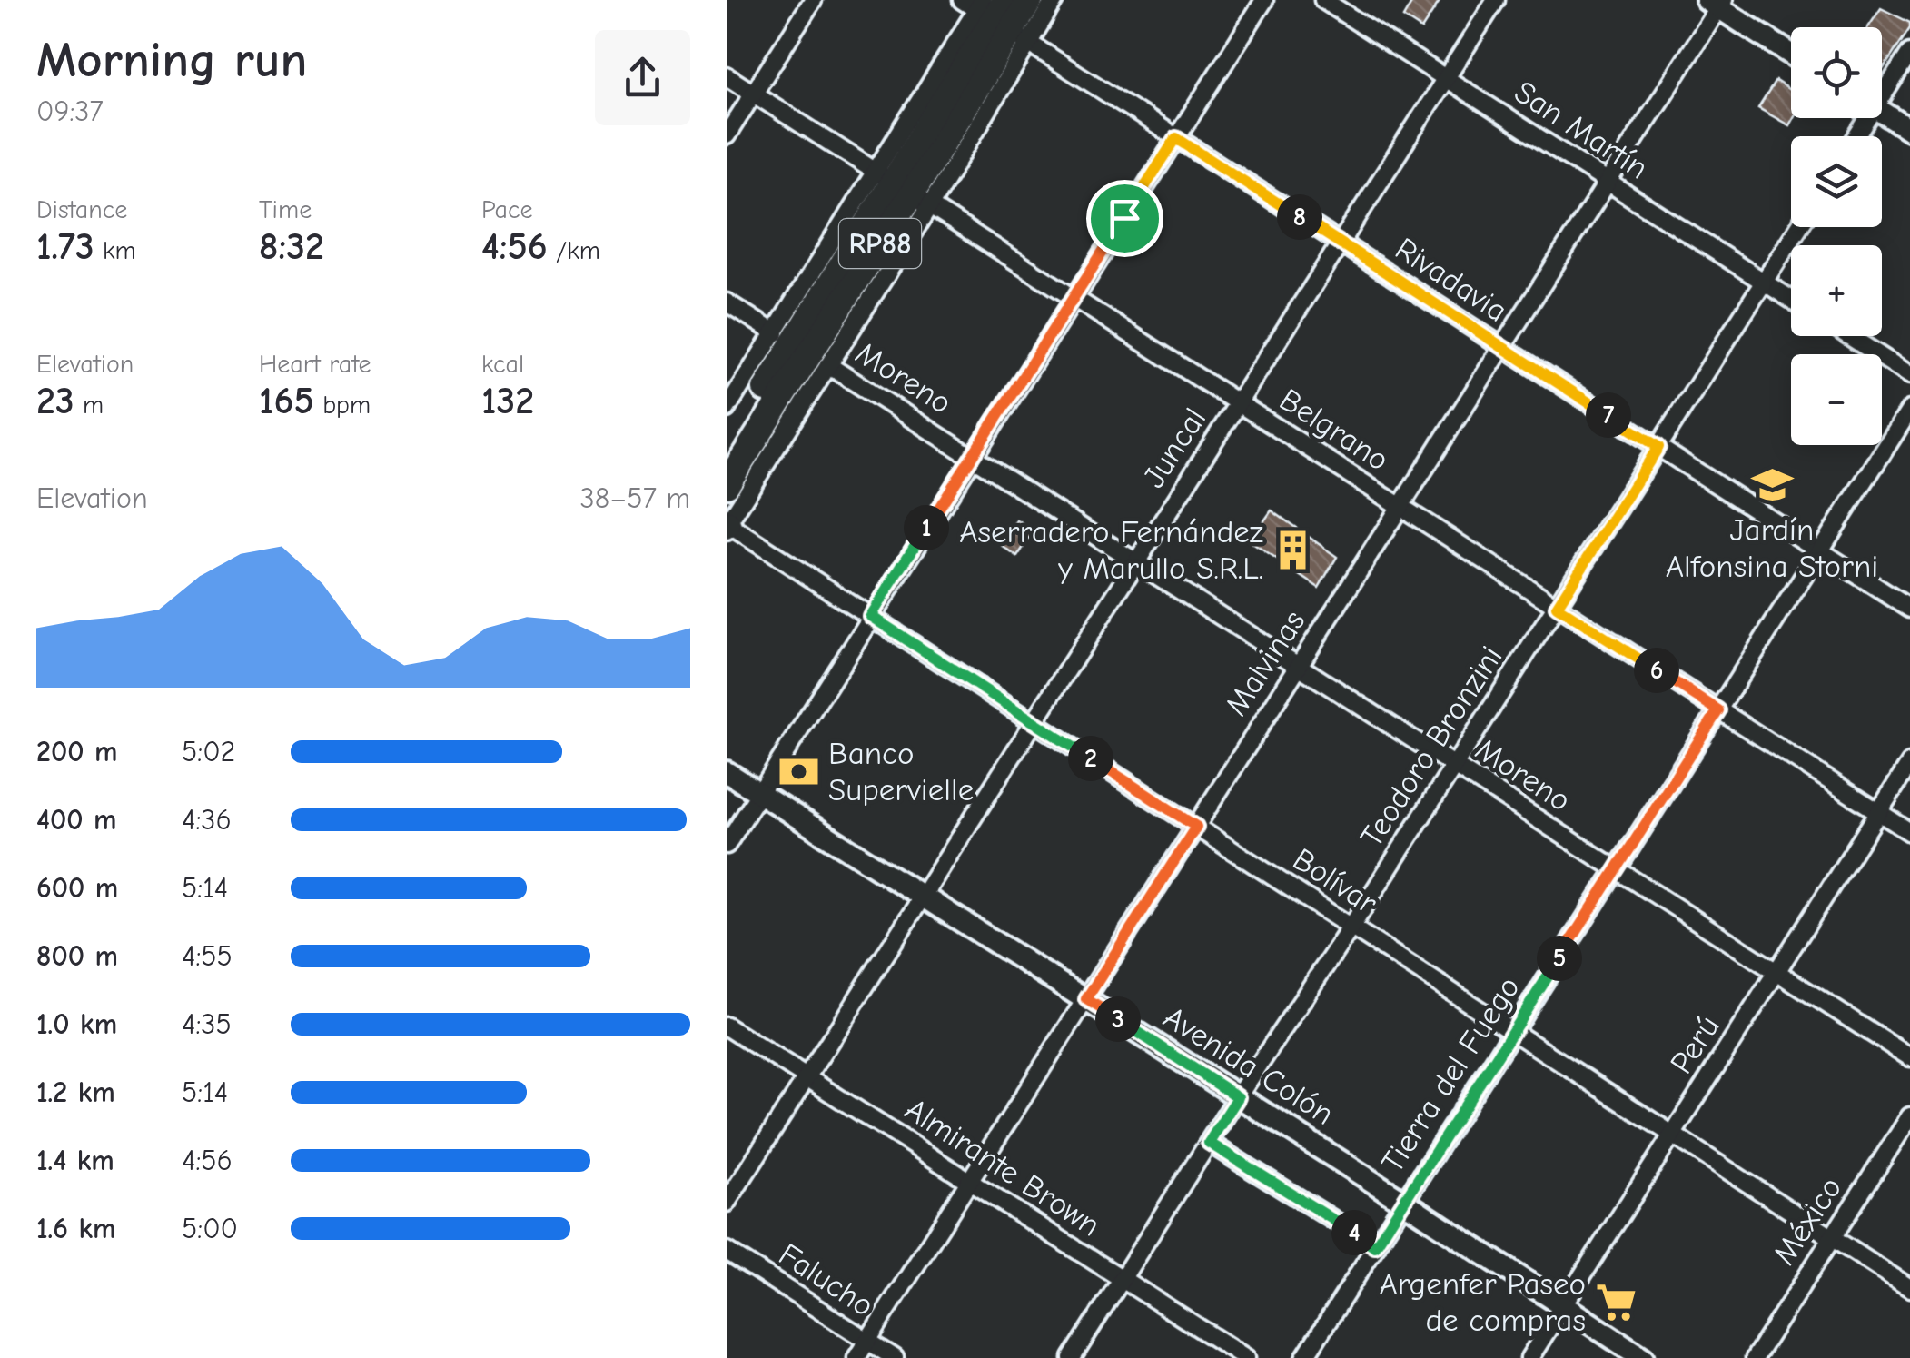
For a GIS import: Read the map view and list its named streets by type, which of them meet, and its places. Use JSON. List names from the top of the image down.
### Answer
{
  "streets": {
    "highway": ["RP88"],
    "main road": ["Avenida Colón"],
    "street": [
      "San Martín",
      "Rivadavia",
      "Moreno",
      "Belgrano",
      "Juncal",
      "Malvinas",
      "Teodoro Bronzini",
      "Bolívar",
      "Perú",
      "Tierra del Fuego",
      "Almirante Brown",
      "México",
      "Falucho"
    ]
  },
  "crossings": [
    ["San Martín", "Juncal"],
    ["San Martín", "Malvinas"],
    ["San Martín", "Teodoro Bronzini"],
    ["RP88", "Rivadavia"],
    ["RP88", "Belgrano"],
    ["Rivadavia", "Juncal"],
    ["Rivadavia", "Malvinas"],
    ["Rivadavia", "Teodoro Bronzini"],
    ["Rivadavia", "Tierra del Fuego"],
    ["Moreno", "Juncal"],
    ["Moreno", "Malvinas"],
    ["Moreno", "Teodoro Bronzini"],
    ["Moreno", "Perú"],
    ["Moreno", "Tierra del Fuego"],
    ["Belgrano", "Juncal"],
    ["Belgrano", "Malvinas"],
    ["Belgrano", "Teodoro Bronzini"],
    ["Belgrano", "Perú"],
    ["Belgrano", "Tierra del Fuego"],
    ["Juncal", "Bolívar"],
    ["Juncal", "Avenida Colón"],
    ["Juncal", "Almirante Brown"],
    ["Malvinas", "Bolívar"],
    ["Malvinas", "Avenida Colón"],
    ["Malvinas", "Almirante Brown"],
    ["Malvinas", "Falucho"],
    ["Teodoro Bronzini", "Bolívar"],
    ["Teodoro Bronzini", "Avenida Colón"],
    ["Teodoro Bronzini", "Almirante Brown"],
    ["Bolívar", "Perú"],
    ["Bolívar", "Tierra del Fuego"],
    ["Bolívar", "México"],
    ["Perú", "Avenida Colón"],
    ["Avenida Colón", "Tierra del Fuego"]
  ],
  "places": {
    "school or university": ["Jardín Alfonsina Storni"],
    "building": ["Aserradero Fernández y Marullo S.R.L."],
    "bank": ["Banco Supervielle"],
    "supermarket": ["Argenfer Paseo de compras"]
  },
  "page": {
    "heading": ["Morning run", "09:37"],
    "map_buttons": ["+", "−"],
    "stats": [
      ["Distance", "1.73 km"],
      ["Time", "8:32"],
      ["Pace", "4:56 /km"],
      ["Elevation", "23 m"],
      ["Heart rate", "165 bpm"],
      ["kcal", "132"]
    ],
    "pins": [
      "8",
      "7",
      "1",
      "6",
      "2",
      "5",
      "3",
      "4"
    ],
    "chart": ["Elevation", "38–57 m"],
    "list": [
      {
        "name": "200 m",
        "note": "5:02"
      },
      {
        "name": "400 m",
        "note": "4:36"
      },
      {
        "name": "600 m",
        "note": "5:14"
      },
      {
        "name": "800 m",
        "note": "4:55"
      },
      {
        "name": "1.0 km",
        "note": "4:35"
      },
      {
        "name": "1.2 km",
        "note": "5:14"
      },
      {
        "name": "1.4 km",
        "note": "4:56"
      },
      {
        "name": "1.6 km",
        "note": "5:00"
      }
    ]
  }
}
